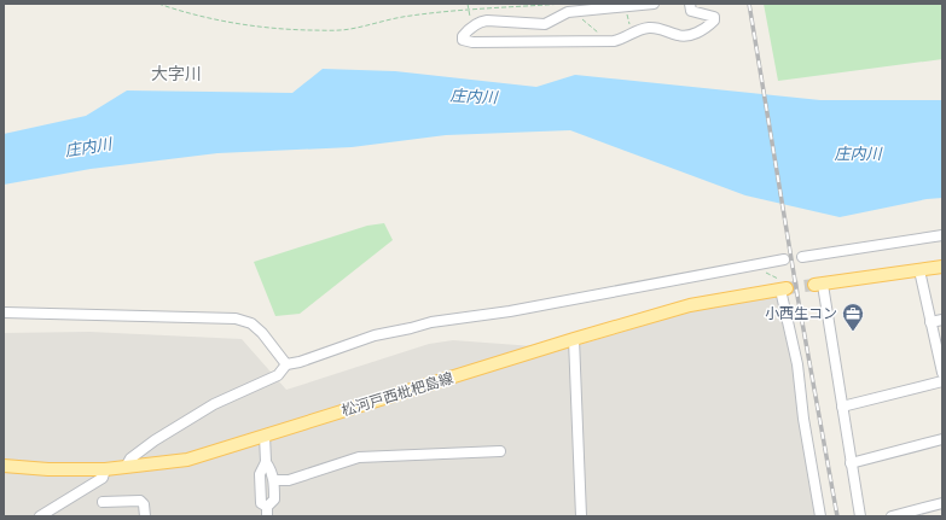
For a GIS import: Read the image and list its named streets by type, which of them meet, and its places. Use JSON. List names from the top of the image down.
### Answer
{
  "streets": {
    "main road": ["松河戸西枇杷島線"]
  },
  "districts": ["大字川"],
  "water": ["庄内川"],
  "places": {
    "office": ["小西生コン"]
  }
}
